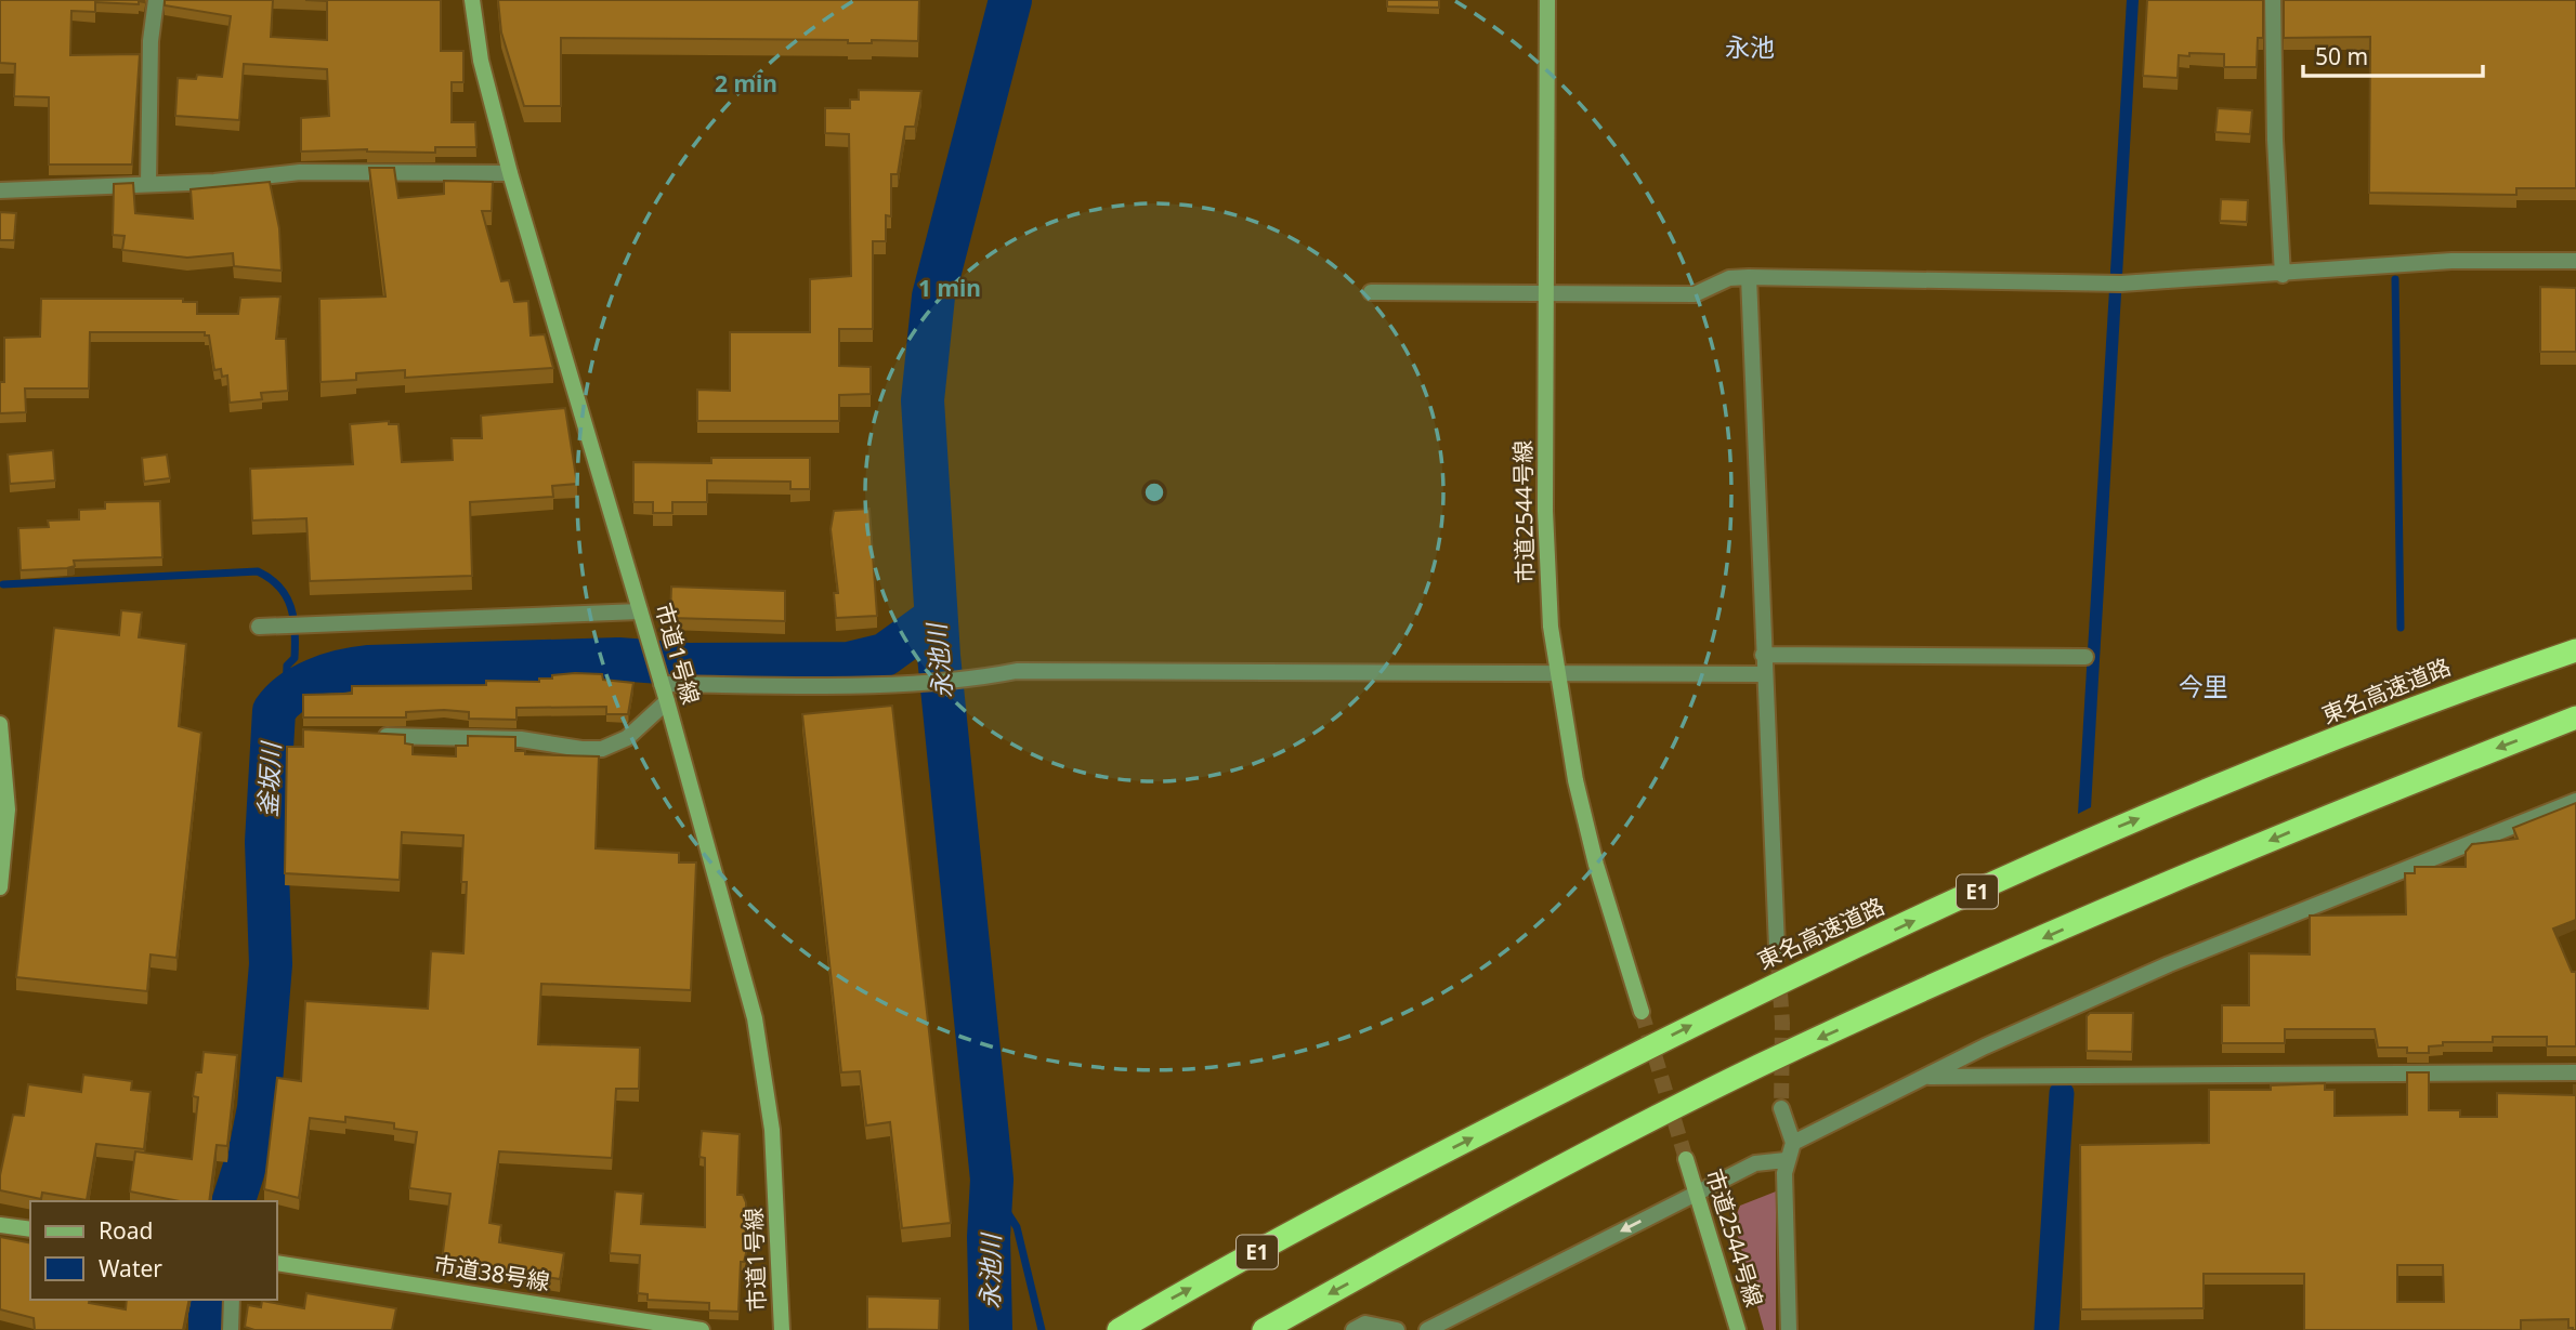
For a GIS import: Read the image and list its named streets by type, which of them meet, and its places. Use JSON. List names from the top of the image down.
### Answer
{
  "streets": {
    "highway": ["東名高速道路", "E1"],
    "street": ["市道2544号線", "市道1号線", "市道38号線"]
  },
  "districts": ["永池", "今里"],
  "water": ["永池川", "釜坂川"],
  "legend": ["Road", "Water"],
  "scale_bar": "50 m",
  "rings": ["2 min", "1 min"]
}
